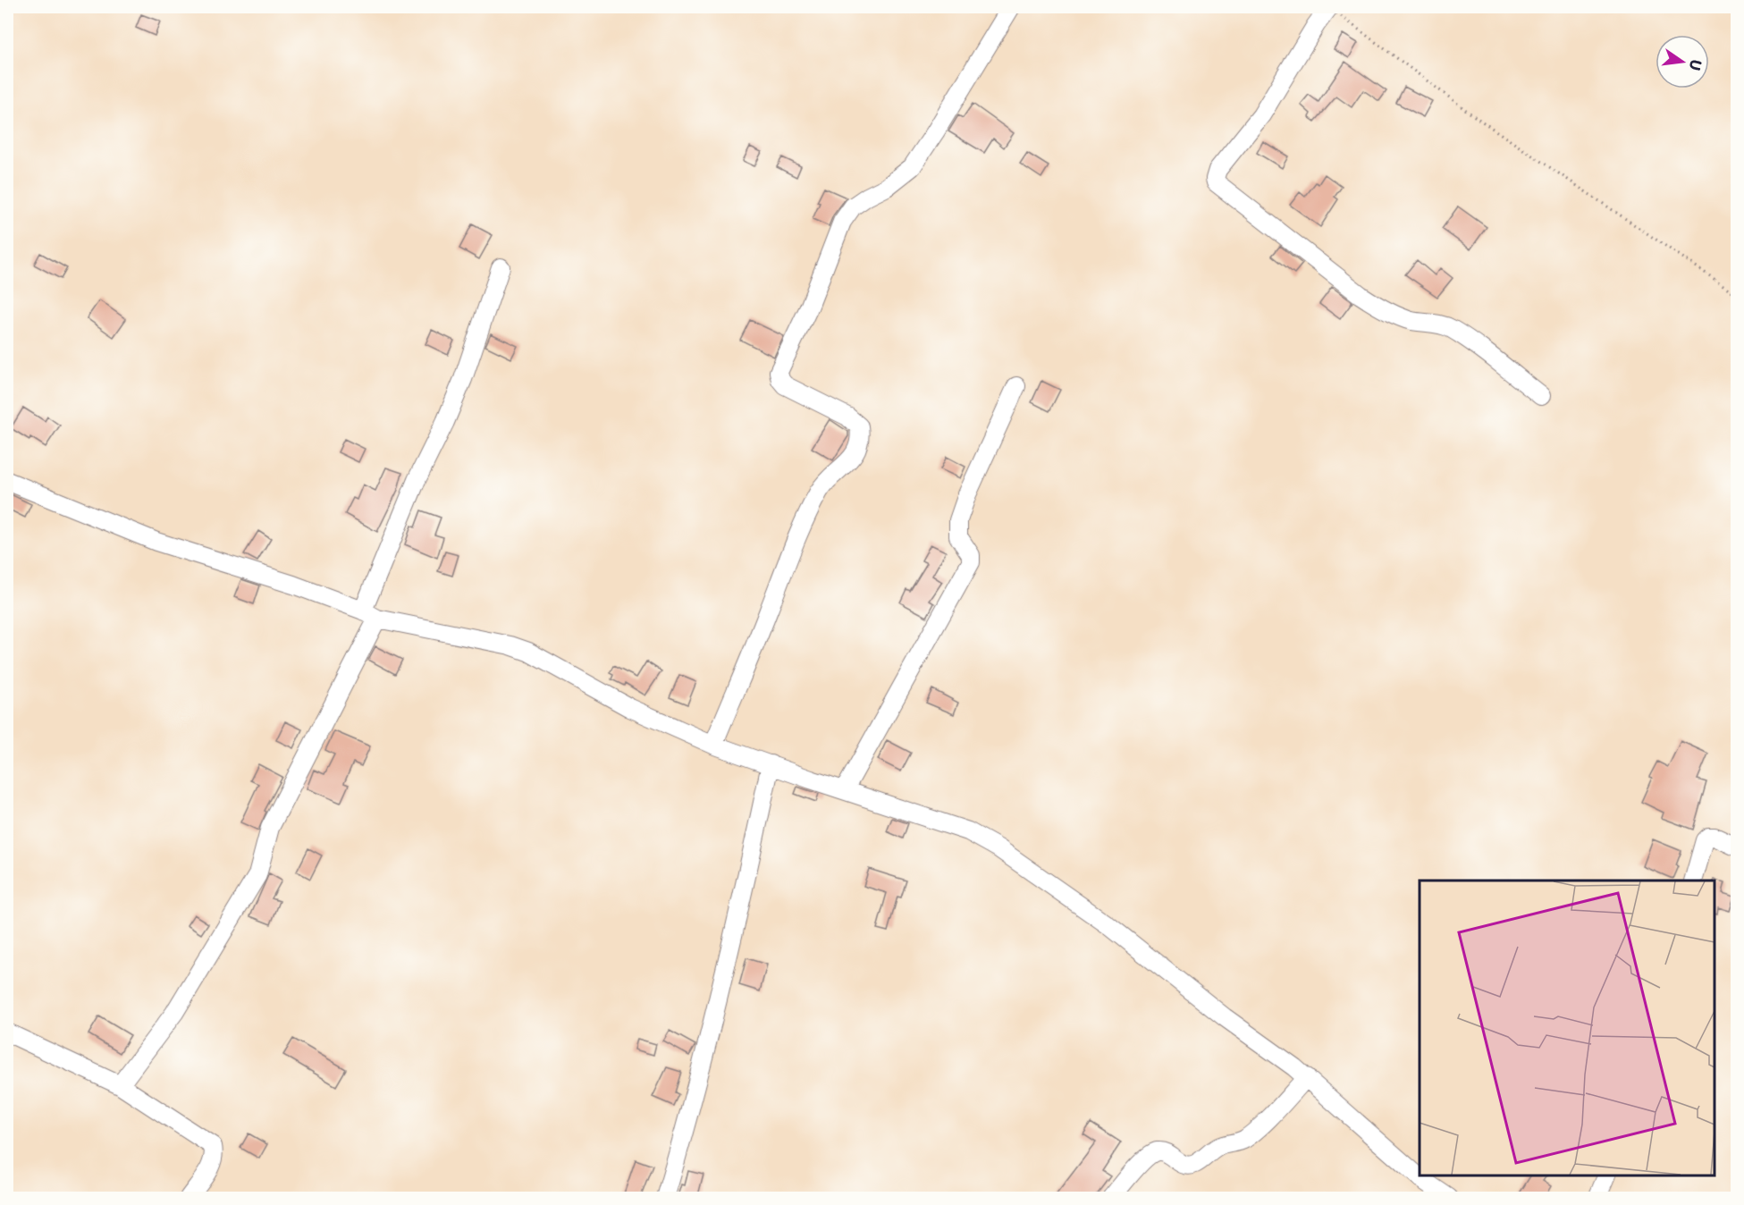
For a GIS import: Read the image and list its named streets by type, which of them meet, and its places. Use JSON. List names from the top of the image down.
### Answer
{
  "north": "right"
}
